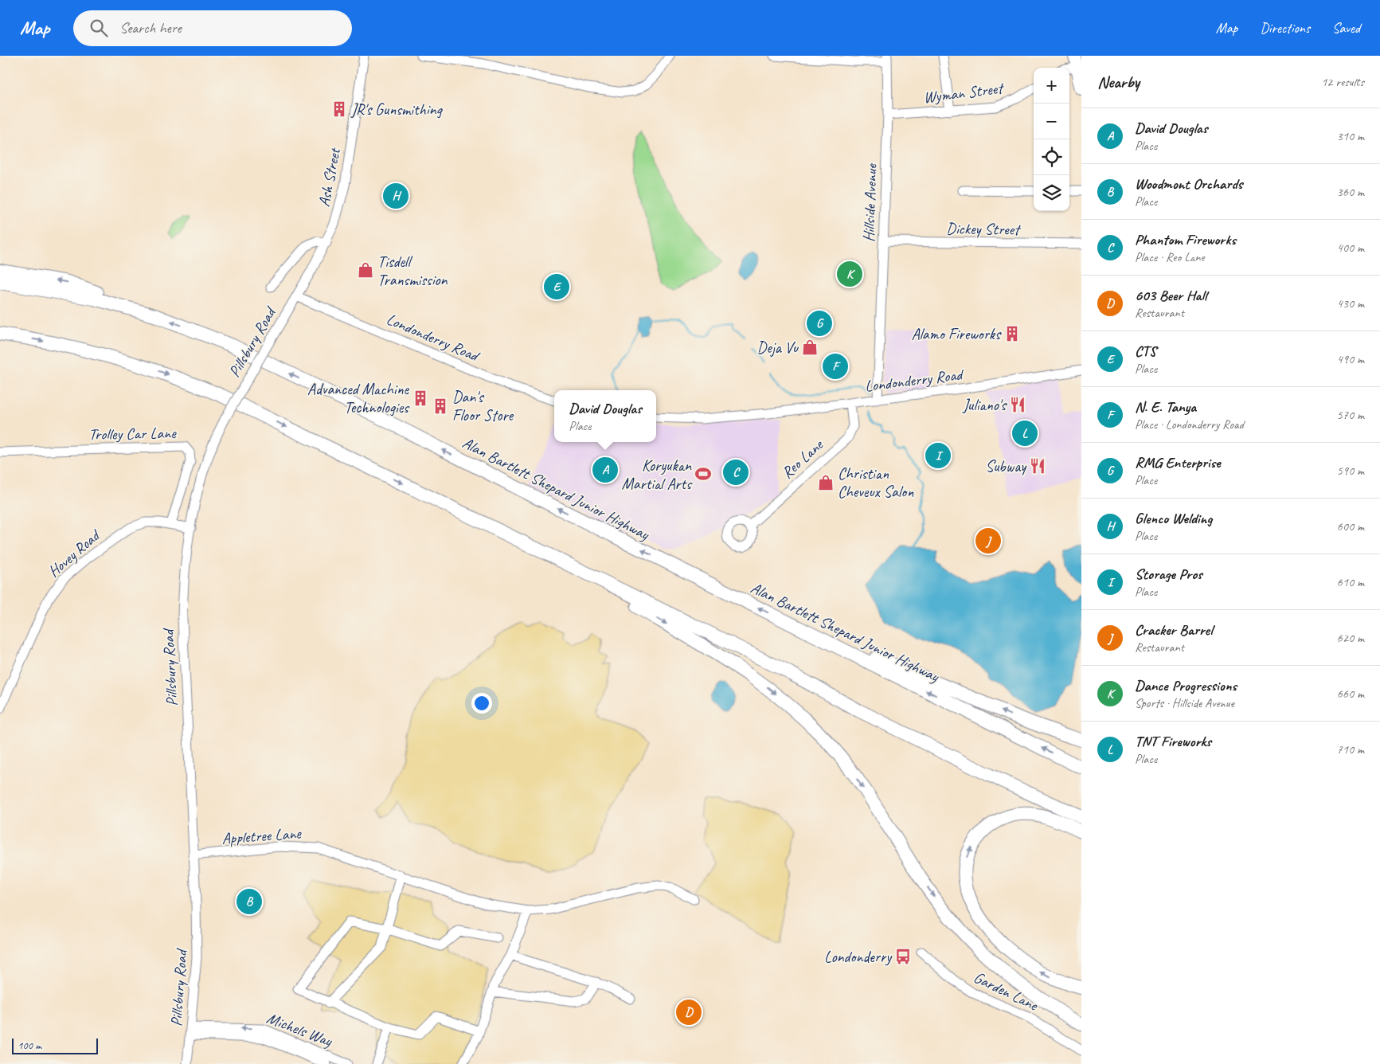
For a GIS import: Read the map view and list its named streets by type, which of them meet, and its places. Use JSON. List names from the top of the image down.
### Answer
{
  "streets": {
    "highway": ["Alan Bartlett Shepard Junior Highway"],
    "street": [
      "Wyman Street",
      "Ash Street",
      "Hillside Avenue",
      "Dickey Street",
      "Londonderry Road",
      "Pillsbury Road",
      "Trolley Car Lane",
      "Reo Lane",
      "Hovey Road",
      "Appletree Lane",
      "Garden Lane",
      "Michels Way"
    ]
  },
  "crossings": [
    ["Wyman Street", "Hillside Avenue"],
    ["Ash Street", "Londonderry Road"],
    ["Ash Street", "Pillsbury Road"],
    ["Hillside Avenue", "Dickey Street"],
    ["Hillside Avenue", "Londonderry Road"],
    ["Londonderry Road", "Pillsbury Road"],
    ["Londonderry Road", "Reo Lane"],
    ["Pillsbury Road", "Hovey Road"],
    ["Pillsbury Road", "Appletree Lane"],
    ["Pillsbury Road", "Michels Way"],
    ["Trolley Car Lane", "Hovey Road"]
  ],
  "places": {
    "building": [
      "JR's Gunsmithing",
      "Alamo Fireworks",
      "Advanced Machine Technologies",
      "Dan's Floor Store"
    ],
    "shop": ["Tisdell Transmission", "Deja Vu", "Christian Cheveux Salon"],
    "restaurant": ["Juliano's", "Subway"],
    "sports": ["Koryukan Martial Arts"],
    "bus stop": ["Londonderry"]
  },
  "scale_bar": "100 m",
  "page": {
    "header": "Map",
    "search": "Search here",
    "nav": ["Map", "Directions", "Saved"],
    "heading": ["Nearby", "12 results"],
    "map_buttons": ["+", "−"],
    "list": [
      {
        "mark": "A",
        "name": "David Douglas",
        "note": "Place",
        "value": "310 m"
      },
      {
        "mark": "B",
        "name": "Woodmont Orchards",
        "note": "Place",
        "value": "360 m"
      },
      {
        "mark": "C",
        "name": "Phantom Fireworks",
        "note": "Place · Reo Lane",
        "value": "400 m"
      },
      {
        "mark": "D",
        "name": "603 Beer Hall",
        "note": "Restaurant",
        "value": "430 m"
      },
      {
        "mark": "E",
        "name": "CTS",
        "note": "Place",
        "value": "490 m"
      },
      {
        "mark": "F",
        "name": "N. E. Tanya",
        "note": "Place · Londonderry Road",
        "value": "570 m"
      },
      {
        "mark": "G",
        "name": "RMG Enterprise",
        "note": "Place",
        "value": "590 m"
      },
      {
        "mark": "H",
        "name": "Glenco Welding",
        "note": "Place",
        "value": "600 m"
      },
      {
        "mark": "I",
        "name": "Storage Pros",
        "note": "Place",
        "value": "610 m"
      },
      {
        "mark": "J",
        "name": "Cracker Barrel",
        "note": "Restaurant",
        "value": "620 m"
      },
      {
        "mark": "K",
        "name": "Dance Progressions",
        "note": "Sports · Hillside Avenue",
        "value": "660 m"
      },
      {
        "mark": "L",
        "name": "TNT Fireworks",
        "note": "Place",
        "value": "710 m"
      }
    ],
    "pins": [
      "H",
      "K",
      "E",
      "G",
      "F",
      "L",
      "I",
      "A",
      "C",
      "J",
      "B",
      "D"
    ],
    "popup": ["David Douglas", "Place"],
    "scale": "100 m"
  }
}
